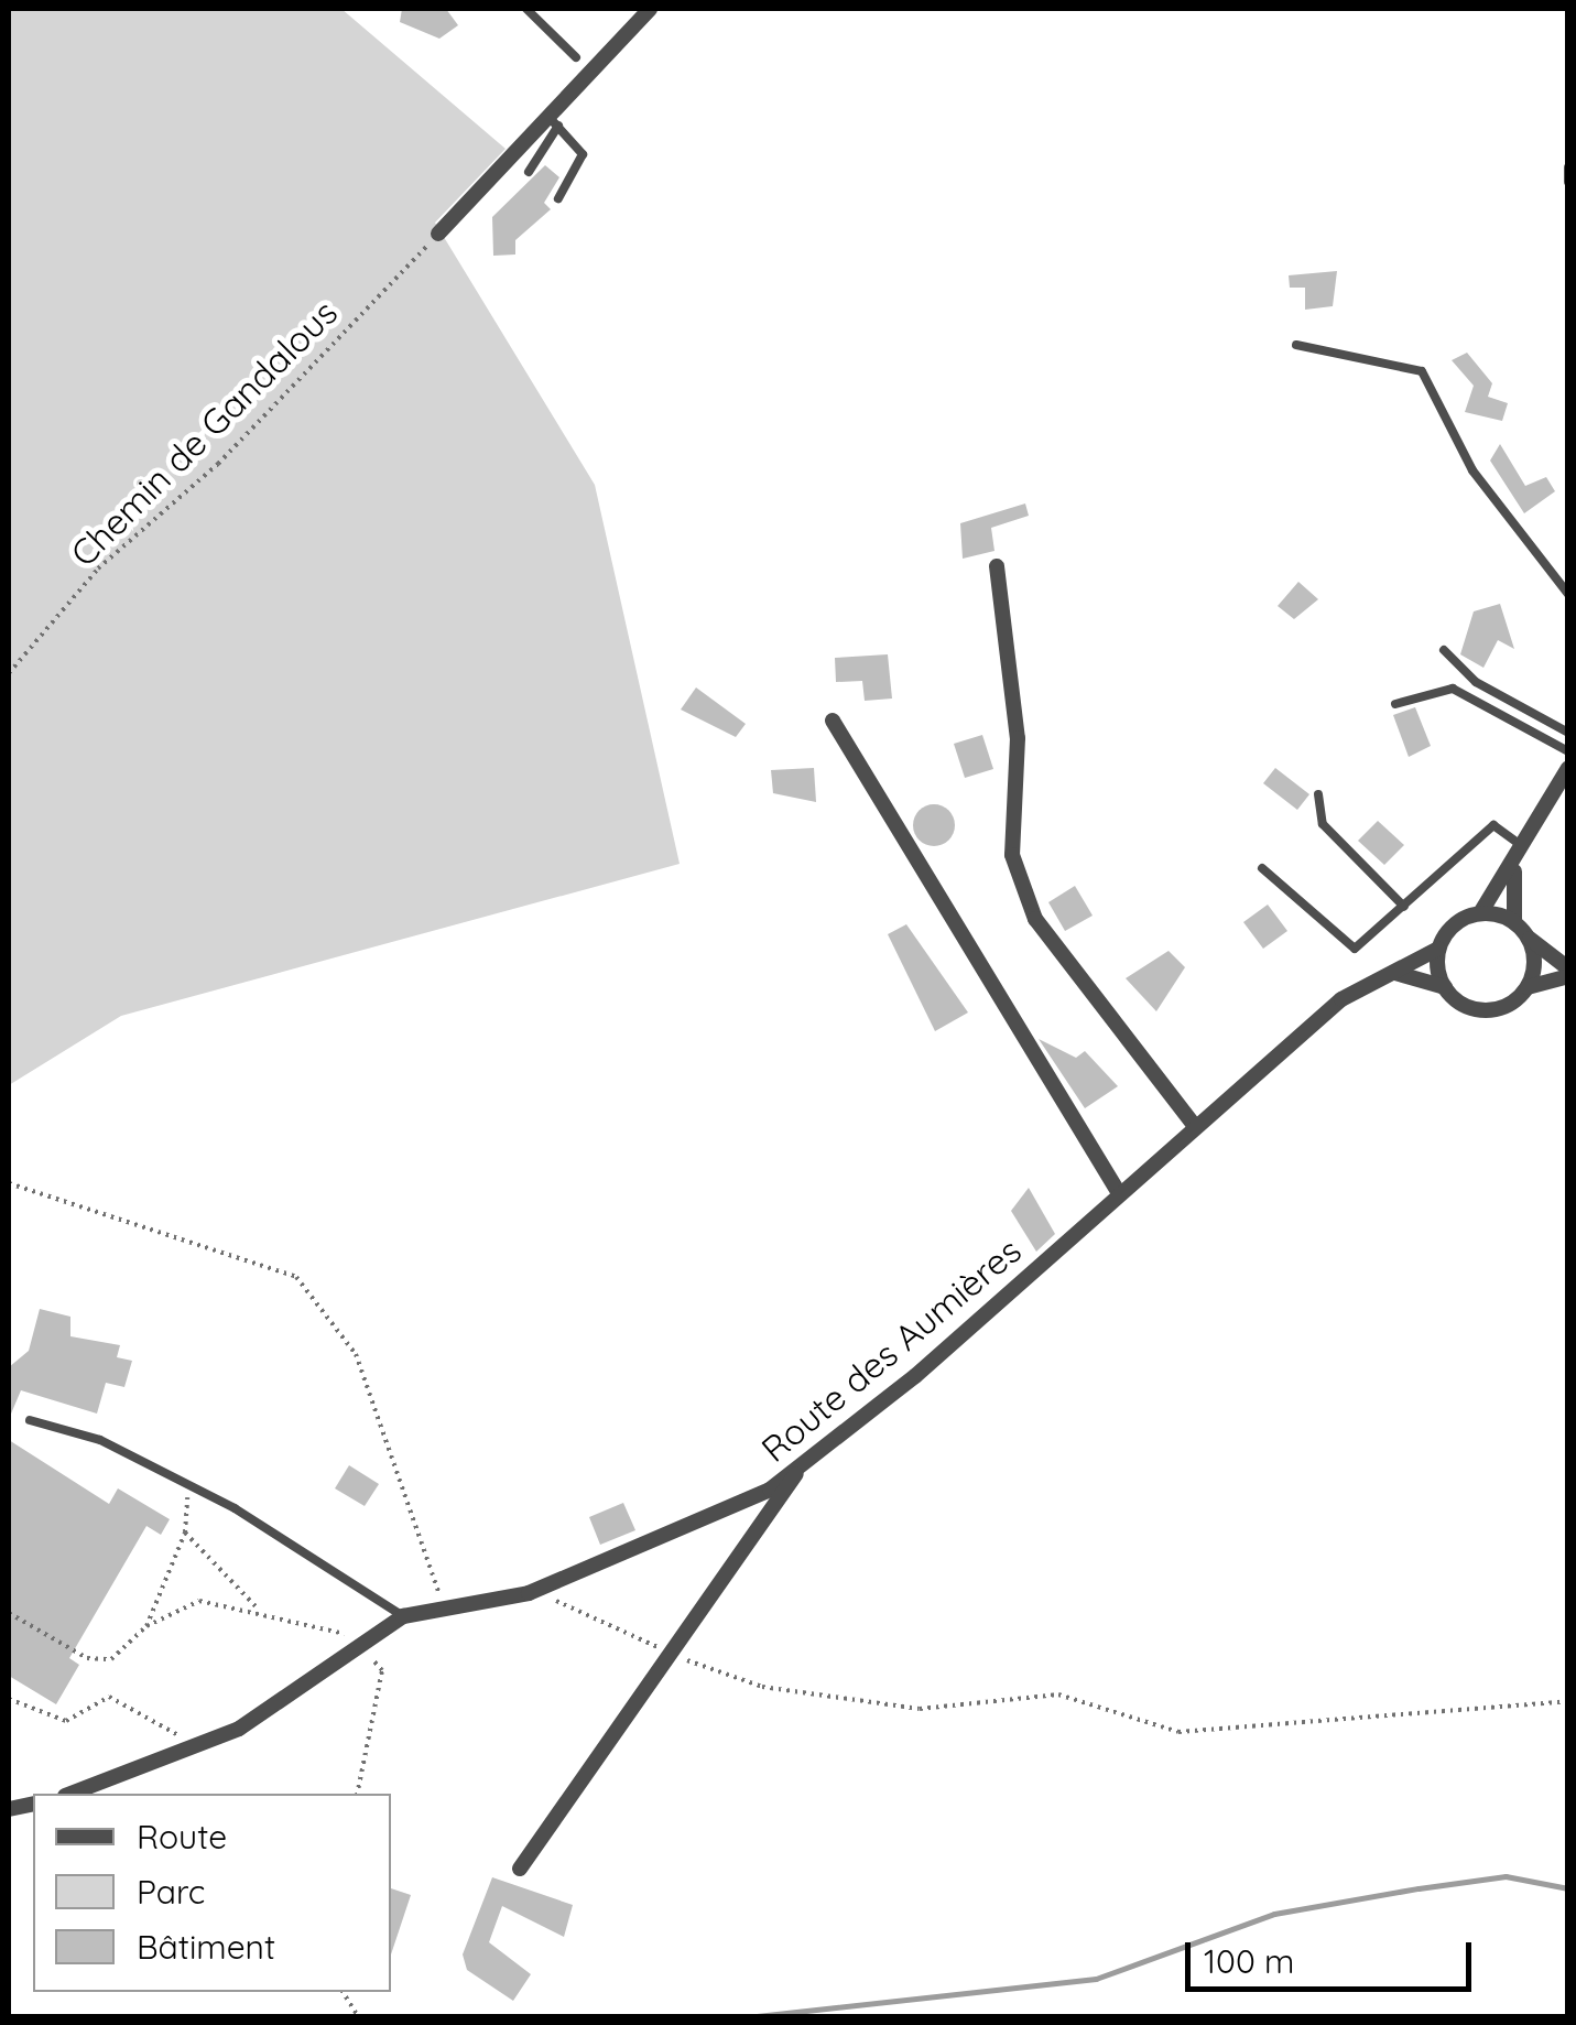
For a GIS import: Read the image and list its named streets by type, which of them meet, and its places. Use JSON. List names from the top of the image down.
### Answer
{
  "streets": {
    "street": ["Route des Aumières"],
    "path": ["Chemin de Gandalous"]
  },
  "legend": ["Route", "Parc", "Bâtiment"],
  "scale_bar": "100 m"
}
